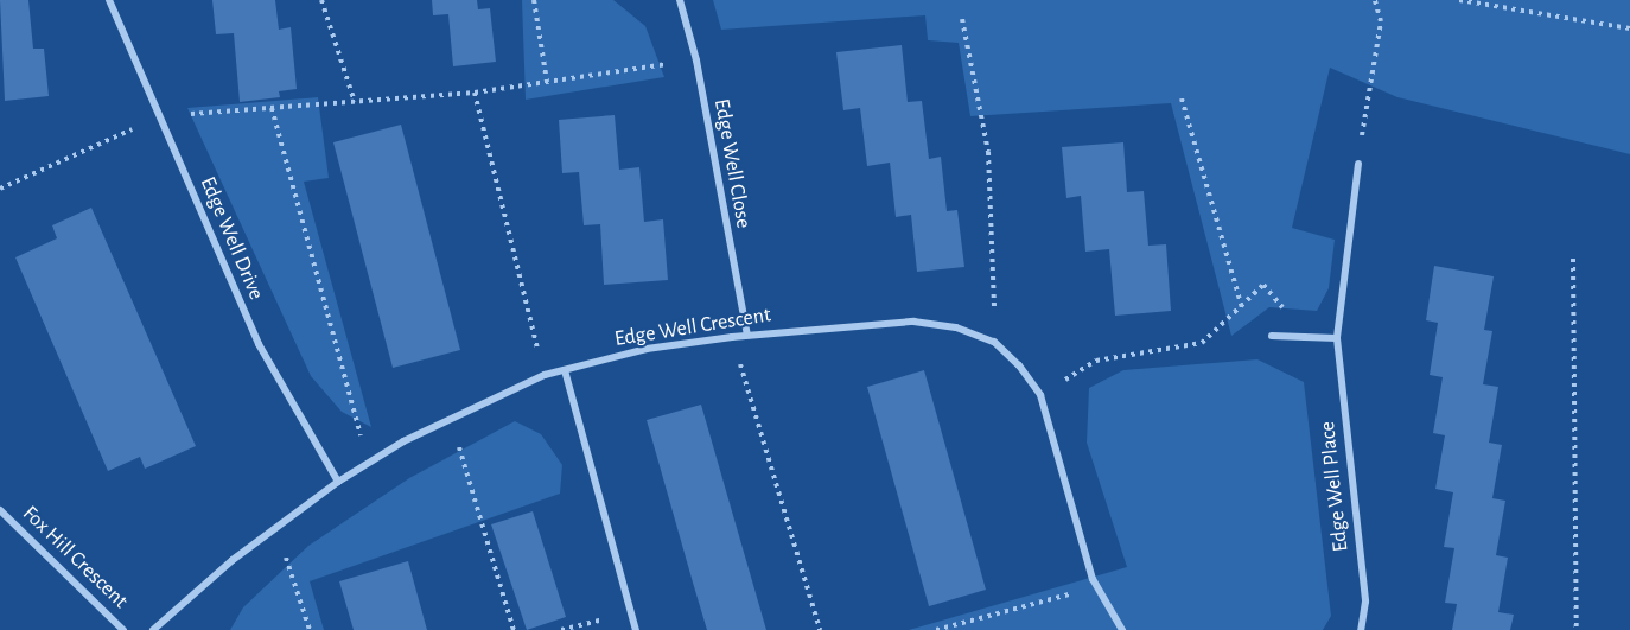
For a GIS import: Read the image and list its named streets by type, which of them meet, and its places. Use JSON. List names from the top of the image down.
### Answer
{
  "streets": {
    "street": [
      "Edge Well Close",
      "Edge Well Drive",
      "Edge Well Crescent",
      "Edge Well Place",
      "Fox Hill Crescent"
    ]
  },
  "crossings": [
    ["Edge Well Close", "Edge Well Crescent"],
    ["Edge Well Drive", "Edge Well Crescent"]
  ]
}
